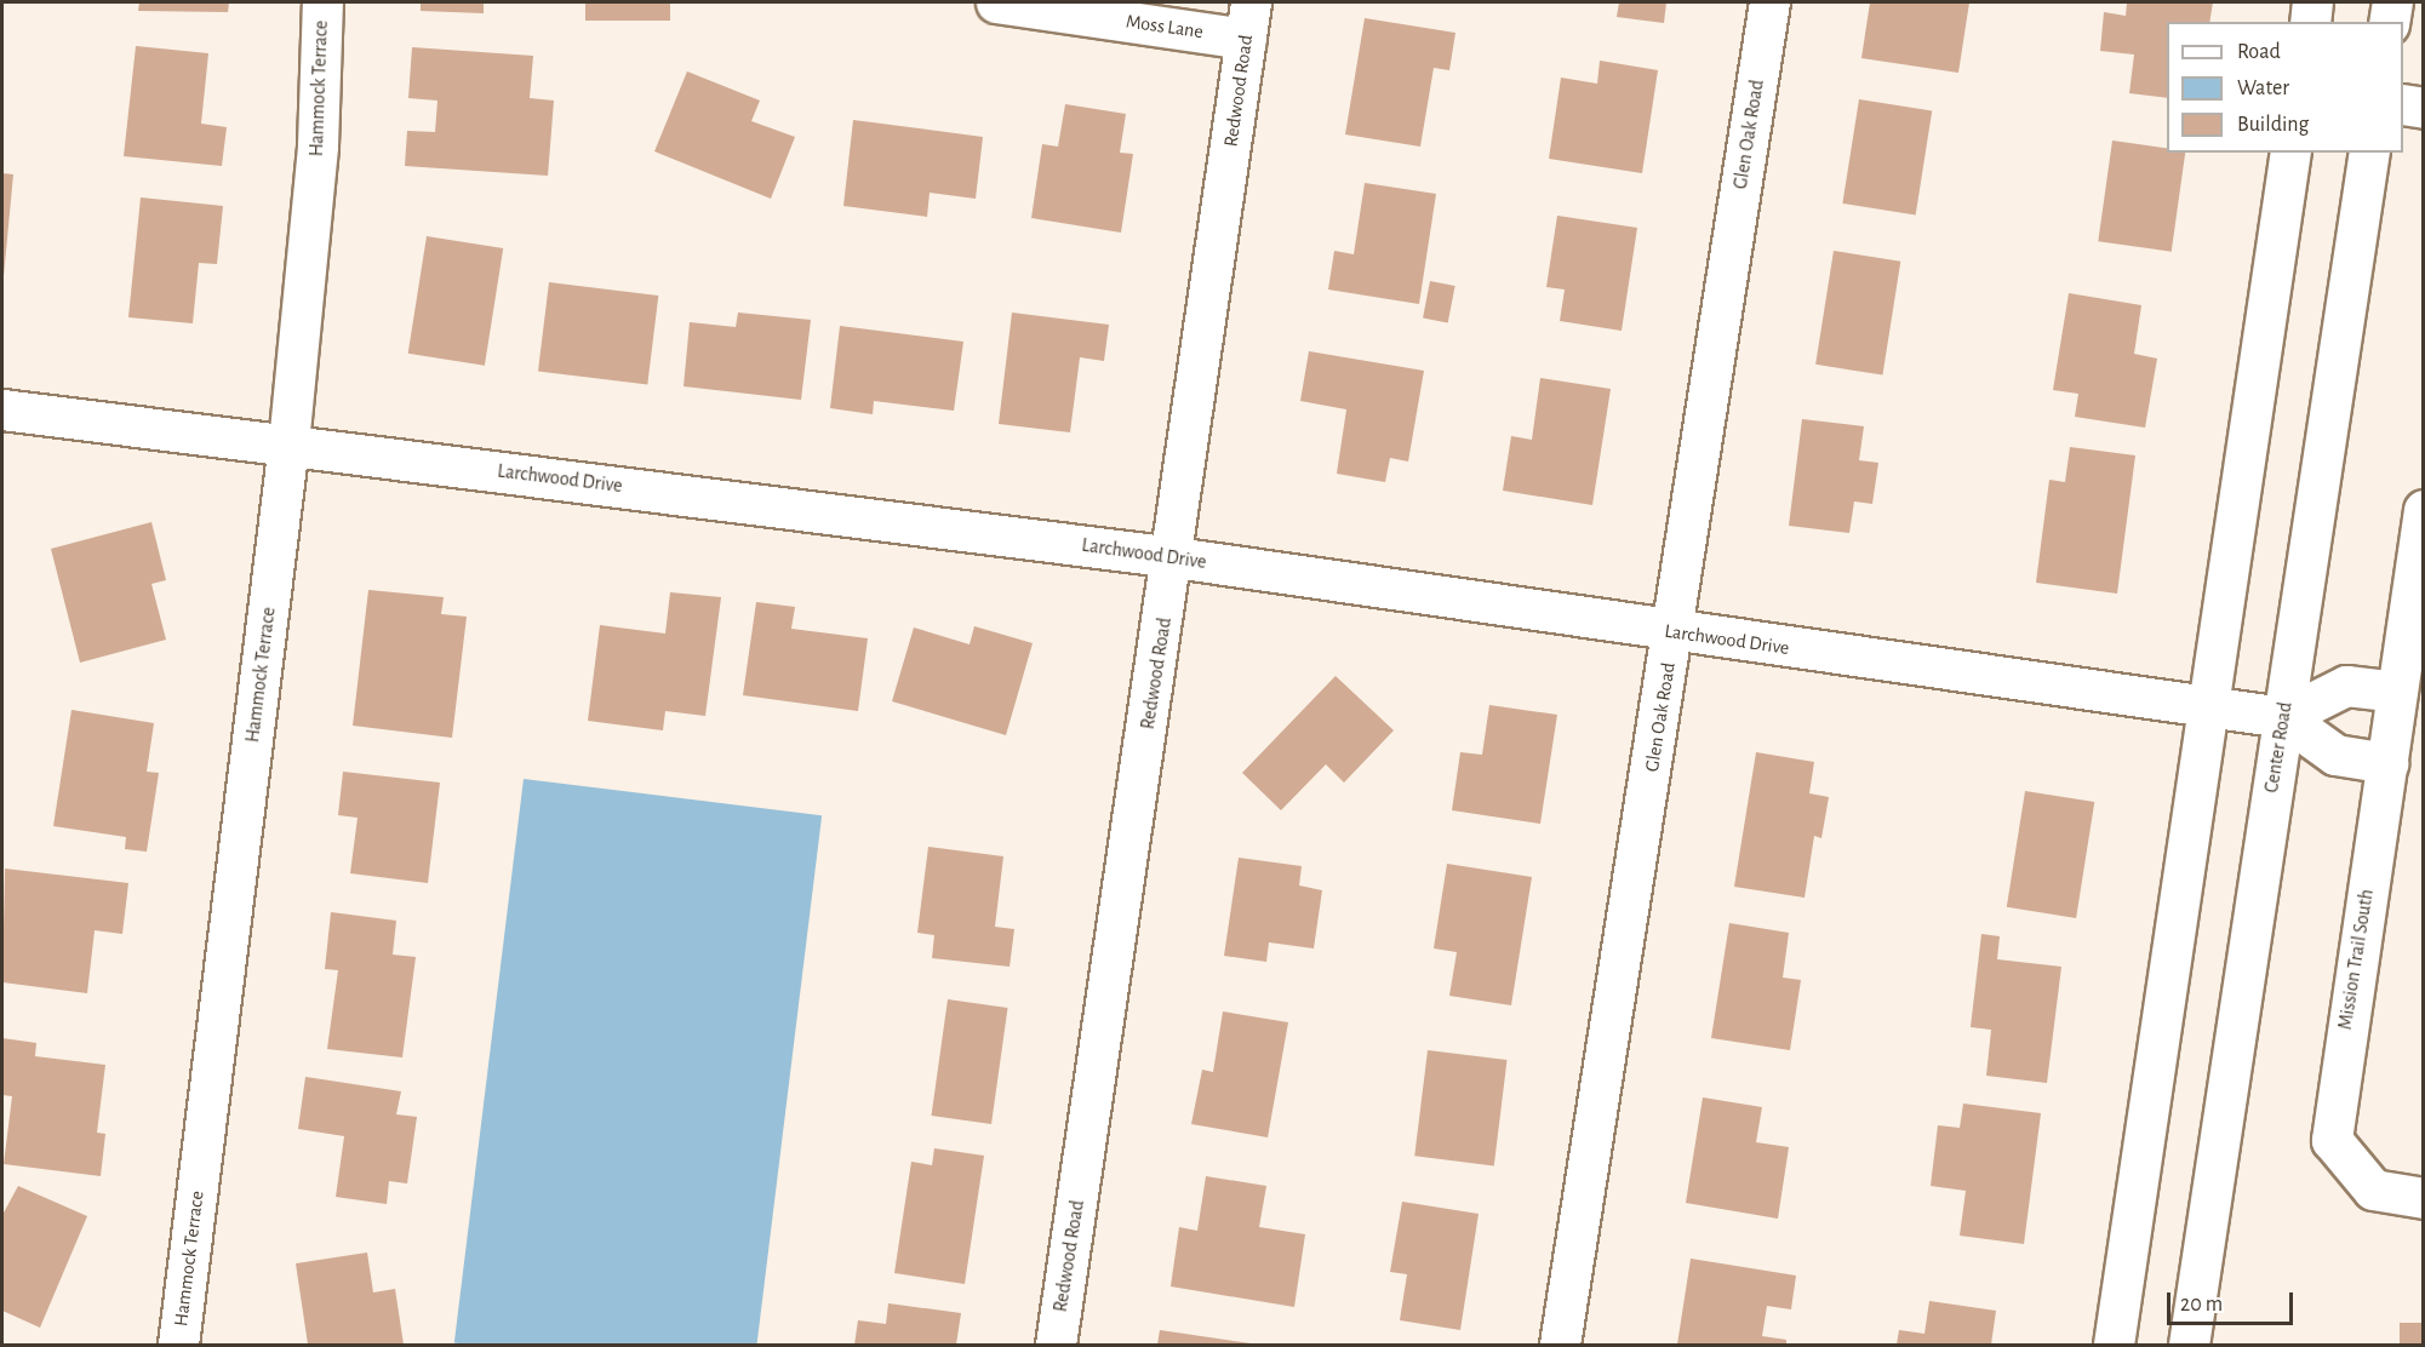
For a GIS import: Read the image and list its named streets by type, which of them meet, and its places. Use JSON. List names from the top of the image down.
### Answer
{
  "streets": {
    "street": [
      "Moss Lane",
      "Hammock Terrace",
      "Redwood Road",
      "Glen Oak Road",
      "Larchwood Drive",
      "Center Road",
      "Mission Trail South"
    ]
  },
  "crossings": [
    ["Moss Lane", "Redwood Road"],
    ["Hammock Terrace", "Larchwood Drive"],
    ["Redwood Road", "Larchwood Drive"],
    ["Glen Oak Road", "Larchwood Drive"],
    ["Larchwood Drive", "Center Road"]
  ],
  "legend": ["Road", "Water", "Building"],
  "scale_bar": "20 m"
}
